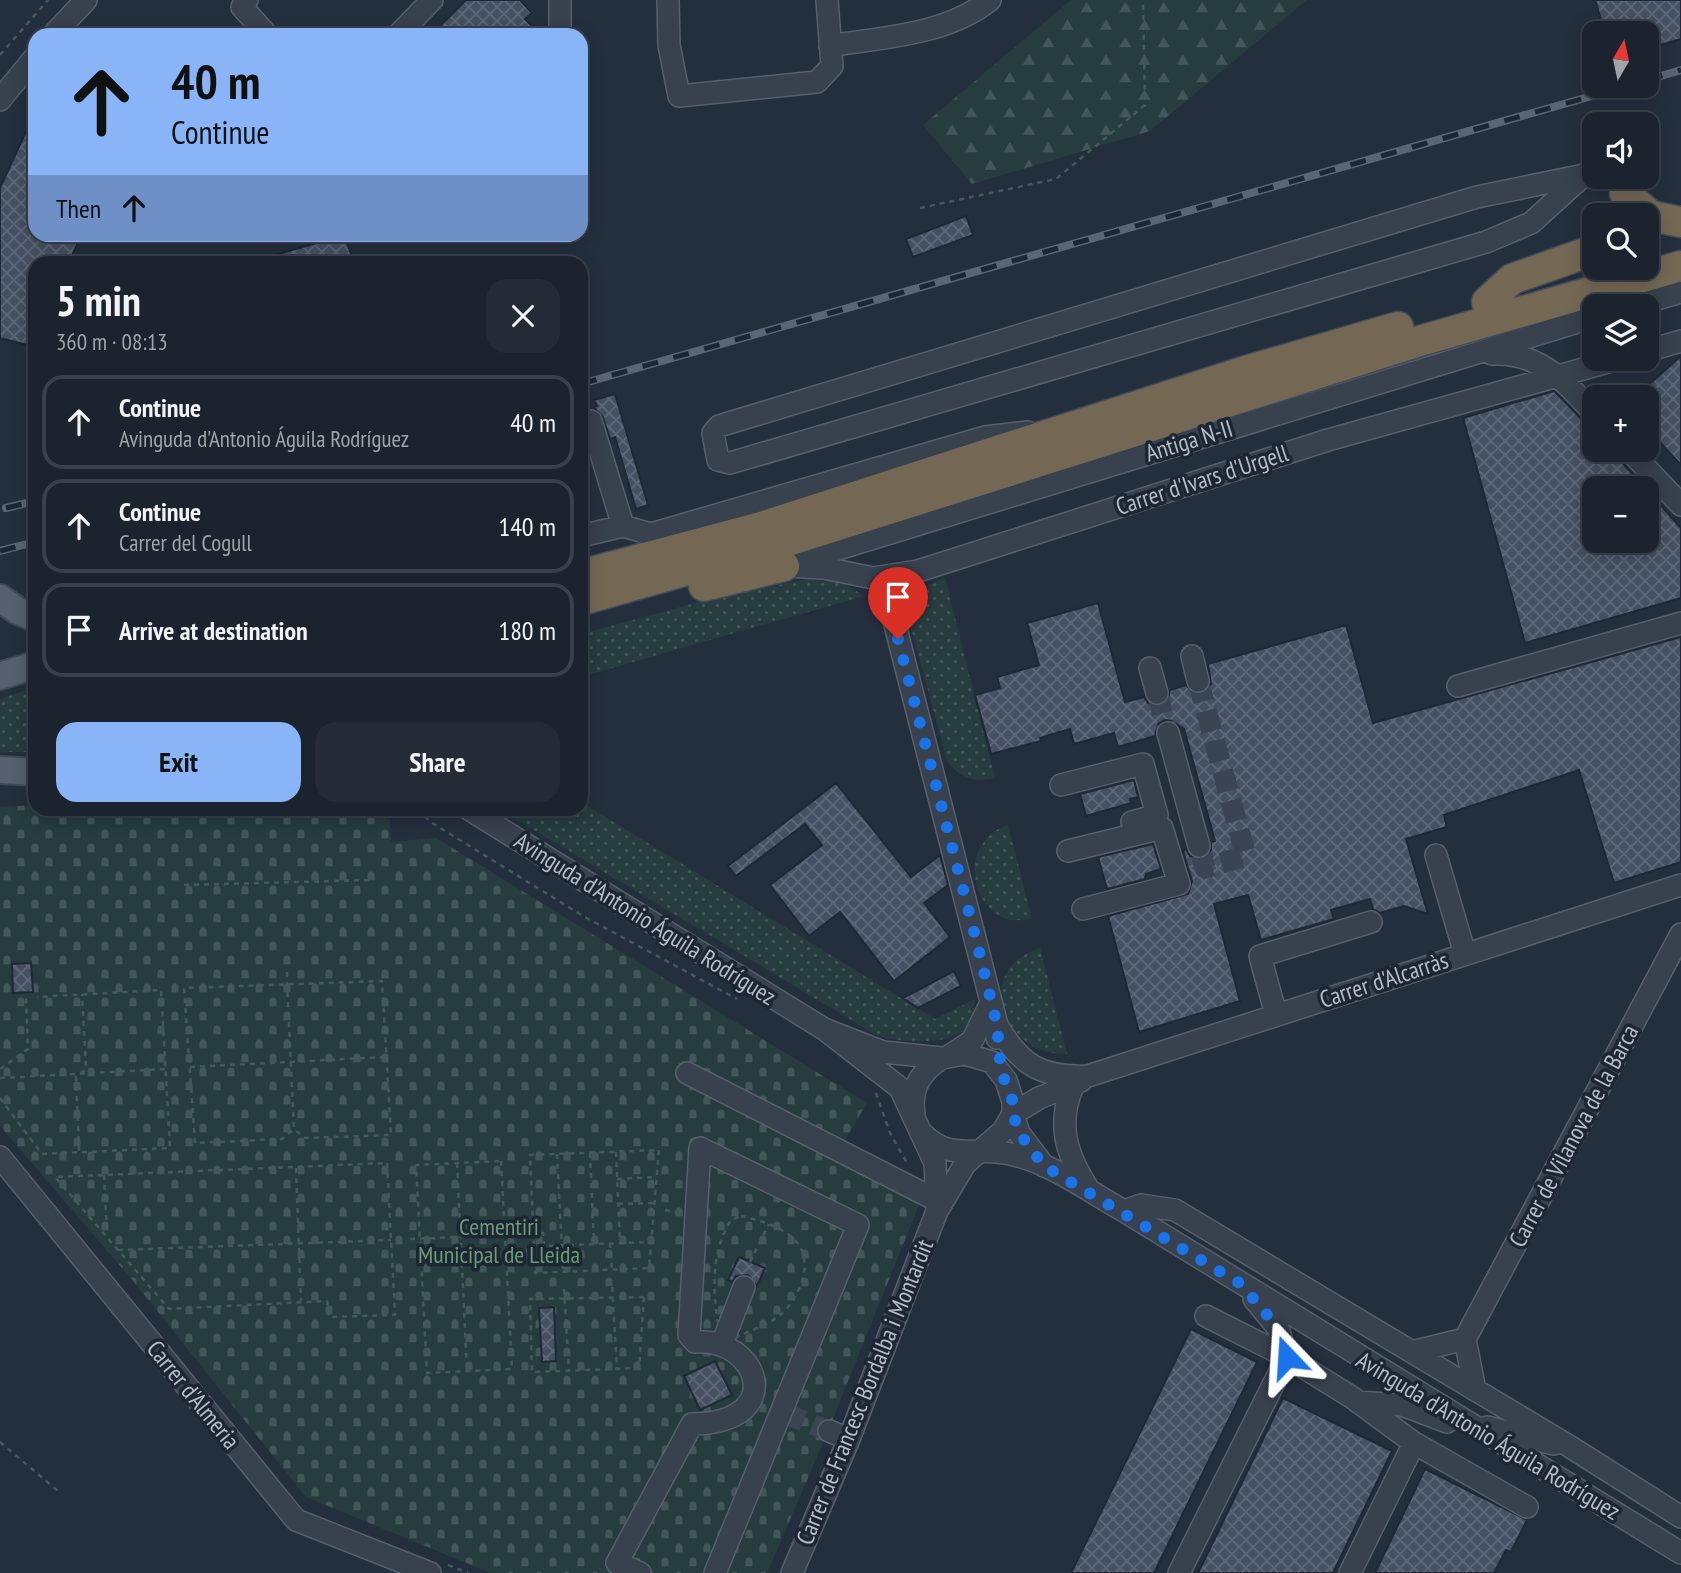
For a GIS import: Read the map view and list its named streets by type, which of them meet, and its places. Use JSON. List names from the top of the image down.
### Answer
{
  "streets": {
    "street": [
      "Antiga N-II",
      "Carrer d'Ivars d'Urgell",
      "Avinguda d'Antonio Águila Rodríguez",
      "Carrer d'Alcarràs",
      "Carrer de Vilanova de la Barca",
      "Carrer de Francesc Bordalba i Montardit",
      "Carrer d'Almeria"
    ]
  },
  "crossings": [
    ["Antiga N-II", "Carrer d'Ivars d'Urgell"],
    ["Avinguda d'Antonio Águila Rodríguez", "Carrer d'Alcarràs"],
    ["Avinguda d'Antonio Águila Rodríguez", "Carrer de Francesc Bordalba i Montardit"],
    ["Carrer d'Alcarràs", "Carrer de Francesc Bordalba i Montardit"]
  ],
  "parks": ["Cementiri Municipal de Lleida"],
  "north": "top",
  "page": {
    "map_buttons": ["+", "−"],
    "turn": ["40 m", "Continue"],
    "then": "Then",
    "heading": ["5 min", "360 m · 08:13"],
    "list": [
      {
        "name": "Continue",
        "note": "Avinguda d'Antonio Águila Rodríguez",
        "value": "40 m"
      },
      {
        "name": "Continue",
        "note": "Carrer del Cogull",
        "value": "140 m"
      },
      {
        "name": "Arrive at destination",
        "value": "180 m"
      }
    ],
    "buttons": ["Exit", "Share"]
  }
}
